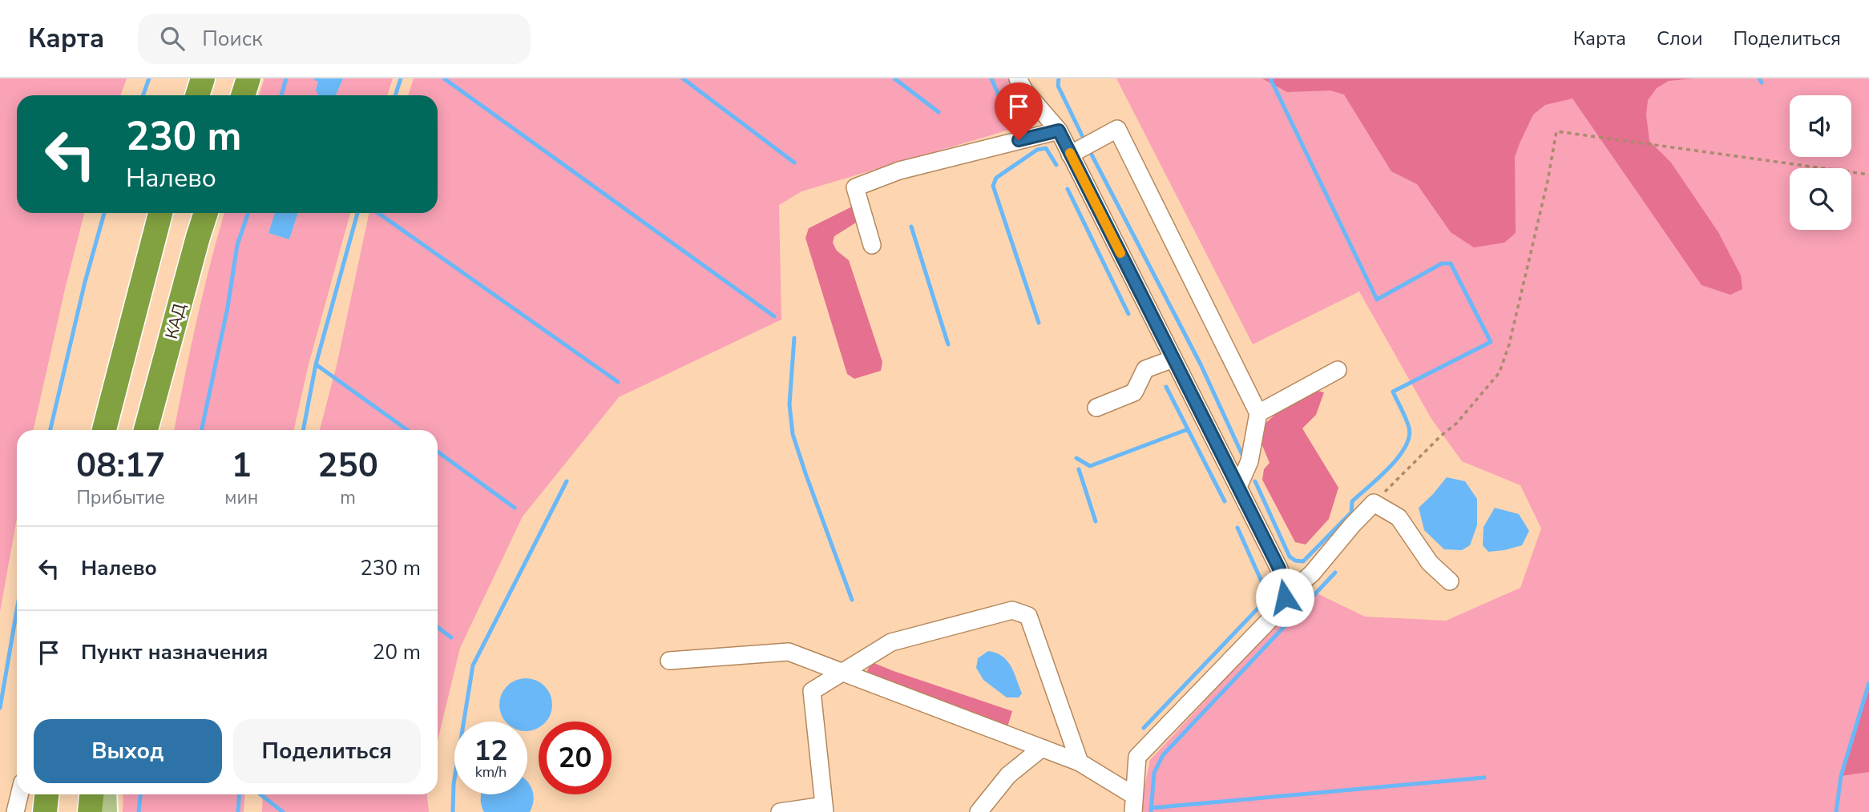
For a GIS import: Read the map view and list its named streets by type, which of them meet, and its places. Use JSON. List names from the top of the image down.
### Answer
{
  "streets": {
    "highway": ["КАД"]
  },
  "page": {
    "header": "Карта",
    "search": "Поиск",
    "nav": ["Карта", "Слои", "Поделиться"],
    "turn": ["230 m", "Налево"],
    "eta": [
      "08:17",
      "Прибытие",
      "1",
      "мин",
      "250",
      "m"
    ],
    "list": [
      {
        "name": "Налево",
        "value": "230 m"
      },
      {
        "name": "Пункт назначения",
        "value": "20 m"
      }
    ],
    "buttons": ["Выход", "Поделиться"],
    "speed": "12 km/h",
    "limit": "20"
  }
}
